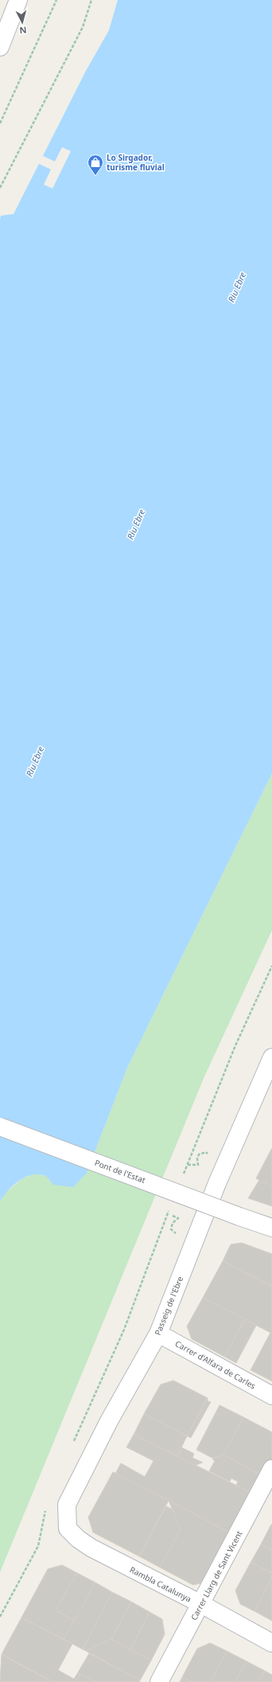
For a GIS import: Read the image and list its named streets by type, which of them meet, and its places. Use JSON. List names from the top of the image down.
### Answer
{
  "streets": {
    "street": [
      "Pont de l'Estat",
      "Passeig de l'Ebre",
      "Carrer d'Alfara de Carles",
      "Carrer Llarg de Sant Vicent",
      "Rambla Catalunya"
    ]
  },
  "crossings": [
    ["Passeig de l'Ebre", "Carrer d'Alfara de Carles"],
    ["Passeig de l'Ebre", "Rambla Catalunya"],
    ["Carrer Llarg de Sant Vicent", "Rambla Catalunya"]
  ],
  "water": ["Riu Ebre"],
  "places": {
    "shop": ["Lo Sirgador, turisme fluvial"]
  },
  "north": "bottom"
}
